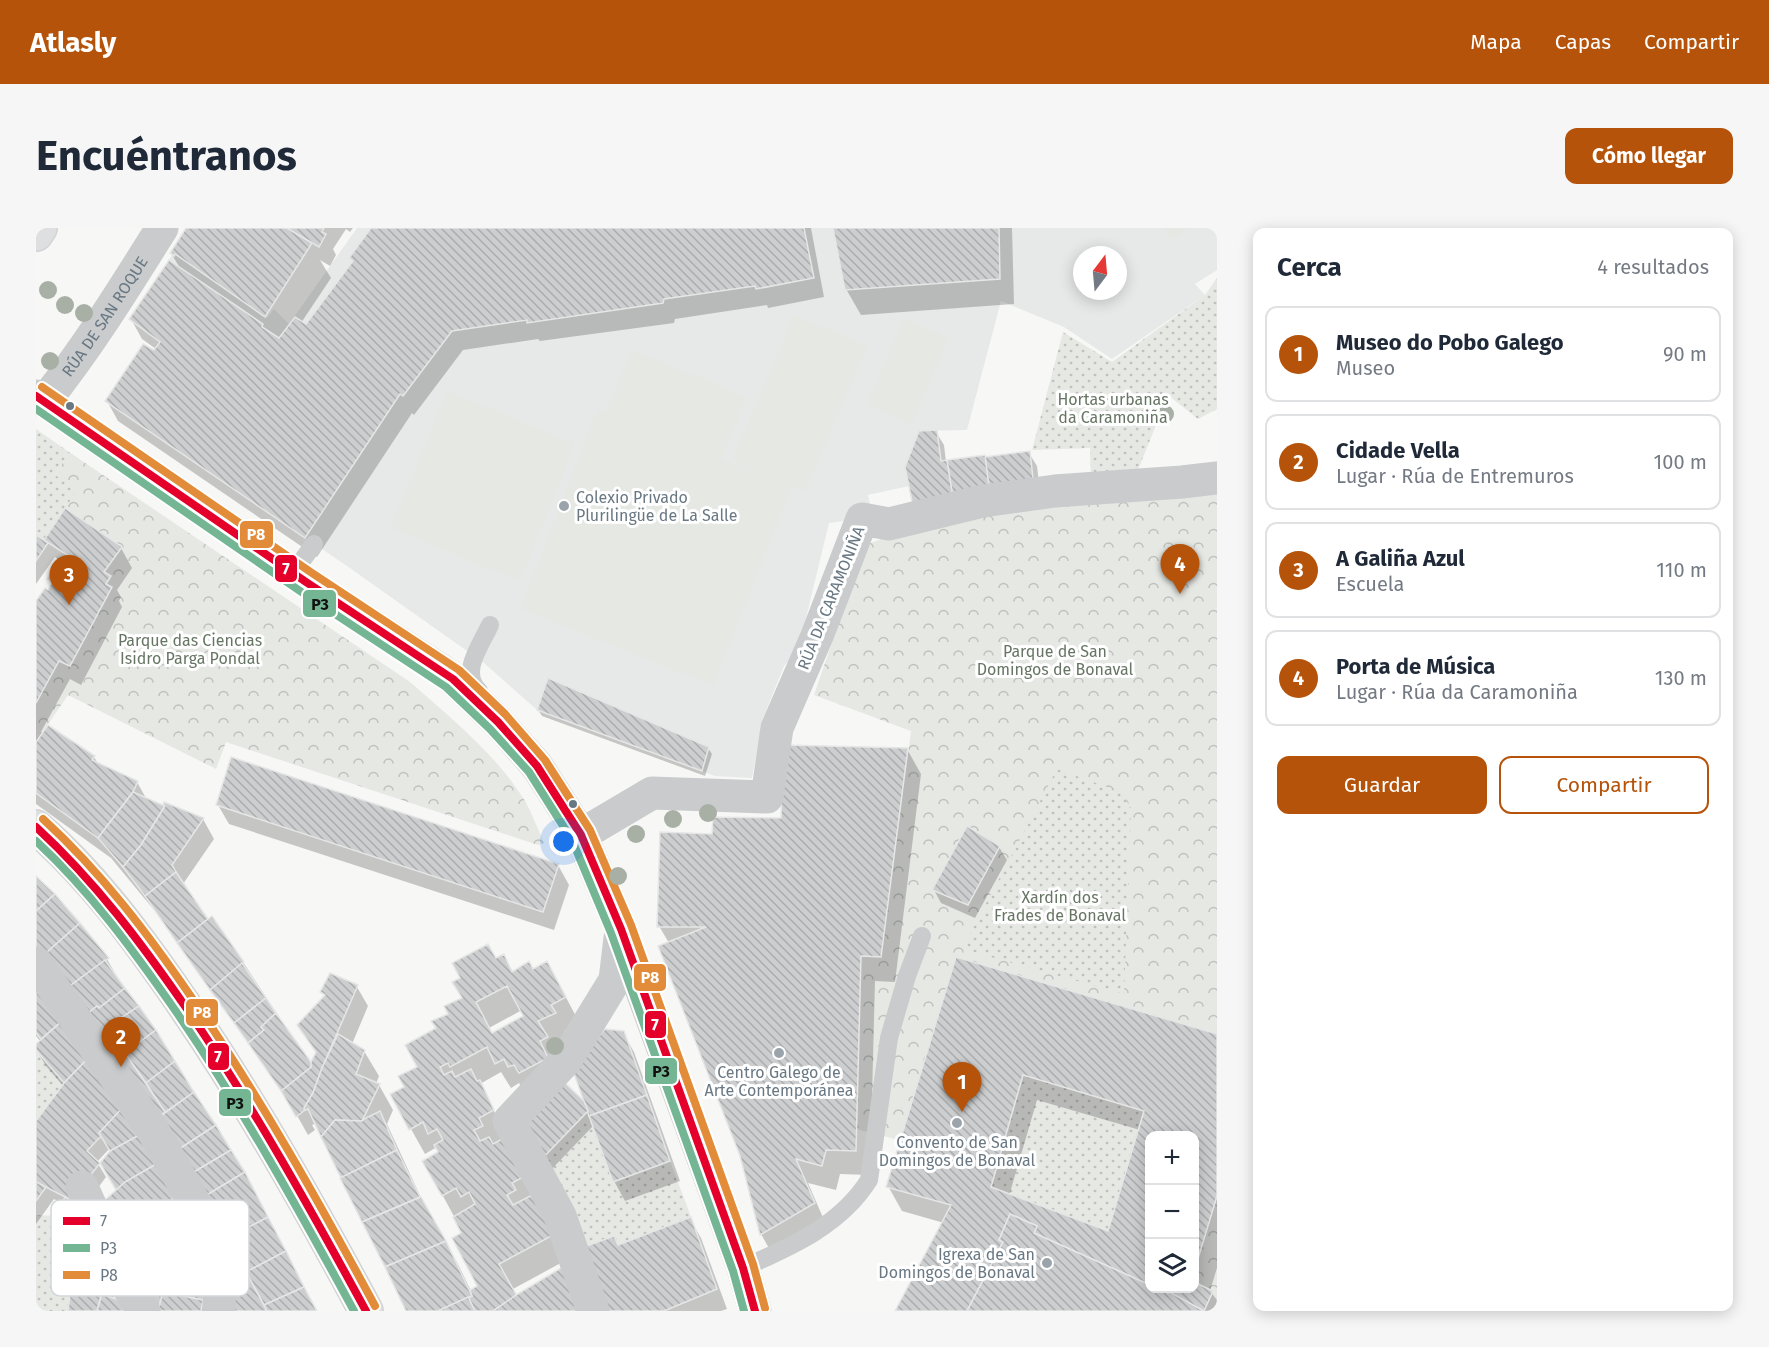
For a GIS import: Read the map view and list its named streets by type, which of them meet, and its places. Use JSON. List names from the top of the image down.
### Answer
{
  "streets": {
    "street": ["RÚA DE SAN ROQUE", "RÚA DA CARAMONIÑA"]
  },
  "parks": [
    "Hortas urbanas da Caramoniña",
    "Parque das Ciencias Isidro Parga Pondal",
    "Parque de San Domingos de Bonaval",
    "Xardín dos Frades de Bonaval"
  ],
  "places": [
    "Colexio Privado Plurilingüe de La Salle",
    "Centro Galego de Arte Contemporánea",
    "Convento de San Domingos de Bonaval",
    "Igrexa de San Domingos de Bonaval"
  ],
  "lines": ["transit line P8", "transit line 7", "transit line P3"],
  "legend": ["7", "P3", "P8"],
  "north": "top",
  "page": {
    "header": "Atlasly",
    "nav": ["Mapa", "Capas", "Compartir"],
    "buttons": [
      "Cómo llegar",
      ["Guardar", "Compartir"]
    ],
    "title": "Encuéntranos",
    "heading": ["Cerca", "4 resultados"],
    "list": [
      {
        "mark": "1",
        "name": "Museo do Pobo Galego",
        "note": "Museo",
        "value": "90 m"
      },
      {
        "mark": "2",
        "name": "Cidade Vella",
        "note": "Lugar · Rúa de Entremuros",
        "value": "100 m"
      },
      {
        "mark": "3",
        "name": "A Galiña Azul",
        "note": "Escuela",
        "value": "110 m"
      },
      {
        "mark": "4",
        "name": "Porta de Música",
        "note": "Lugar · Rúa da Caramoniña",
        "value": "130 m"
      }
    ],
    "pins": [
      "4",
      "3",
      "2",
      "1"
    ],
    "map_buttons": ["+", "−"]
  }
}
